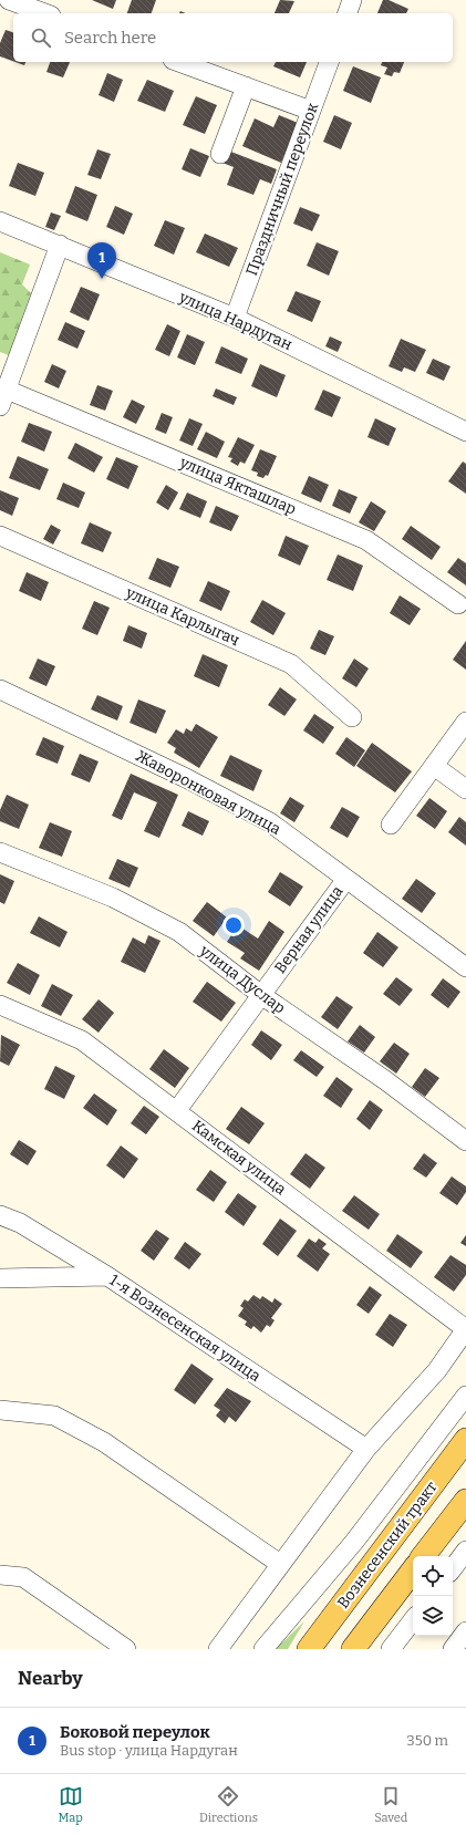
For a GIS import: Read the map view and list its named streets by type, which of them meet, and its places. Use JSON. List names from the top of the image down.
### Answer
{
  "streets": {
    "main road": ["Вознесенский тракт"],
    "street": [
      "Праздничный переулок",
      "улица Нардуган",
      "улица Якташлар",
      "улица Карлыгач",
      "Жаворонковая улица",
      "Верная улица",
      "улица Дуслар",
      "Камская улица",
      "1-я Вознесенская улица"
    ]
  },
  "crossings": [
    ["Праздничный переулок", "улица Нардуган"],
    ["Жаворонковая улица", "Верная улица"],
    ["Верная улица", "улица Дуслар"],
    ["Верная улица", "Камская улица"]
  ],
  "page": {
    "search": "Search here",
    "pins": "1",
    "heading": "Nearby",
    "list": [
      {
        "mark": "1",
        "name": "Боковой переулок",
        "note": "Bus stop · улица Нардуган",
        "value": "350 m"
      }
    ],
    "nav": ["Map", "Directions", "Saved"]
  }
}
